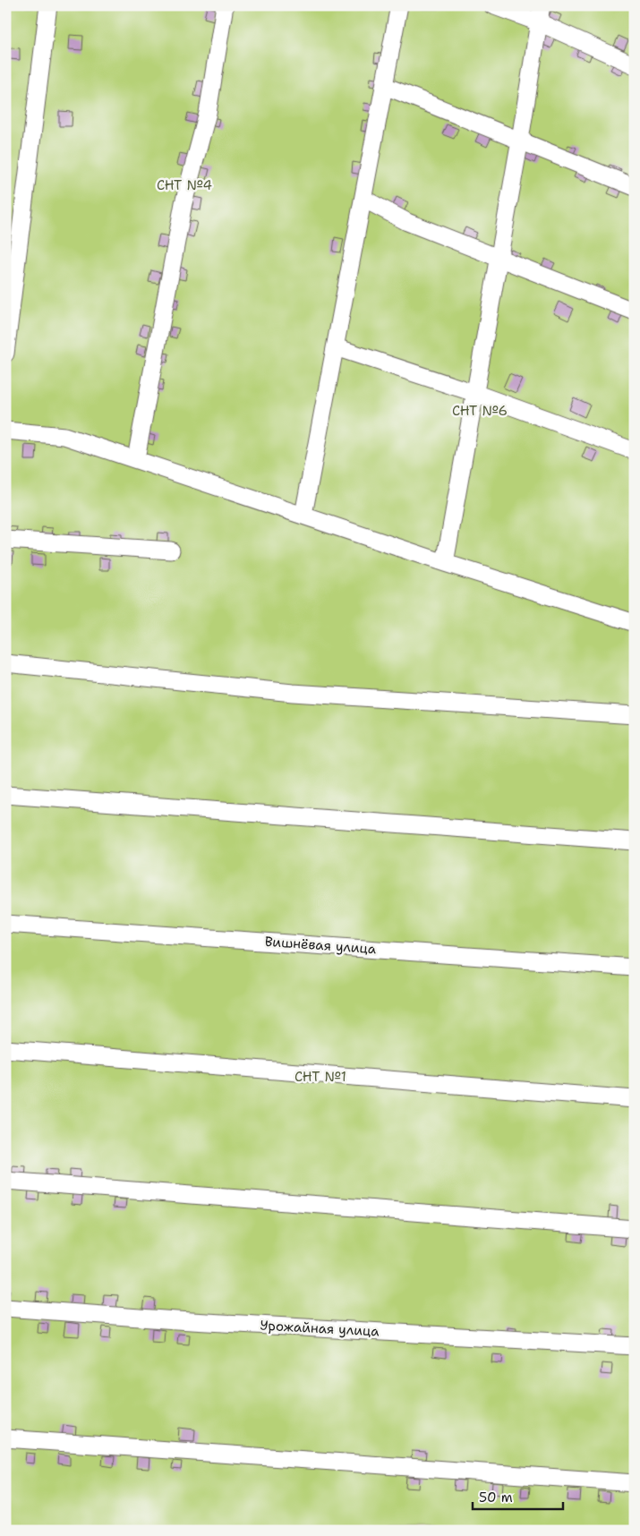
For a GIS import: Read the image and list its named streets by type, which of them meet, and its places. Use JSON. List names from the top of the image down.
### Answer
{
  "streets": {
    "street": ["Вишнёвая улица", "Урожайная улица"]
  },
  "parks": ["СНТ №4", "СНТ №6", "СНТ №1"],
  "scale_bar": "50 m"
}
